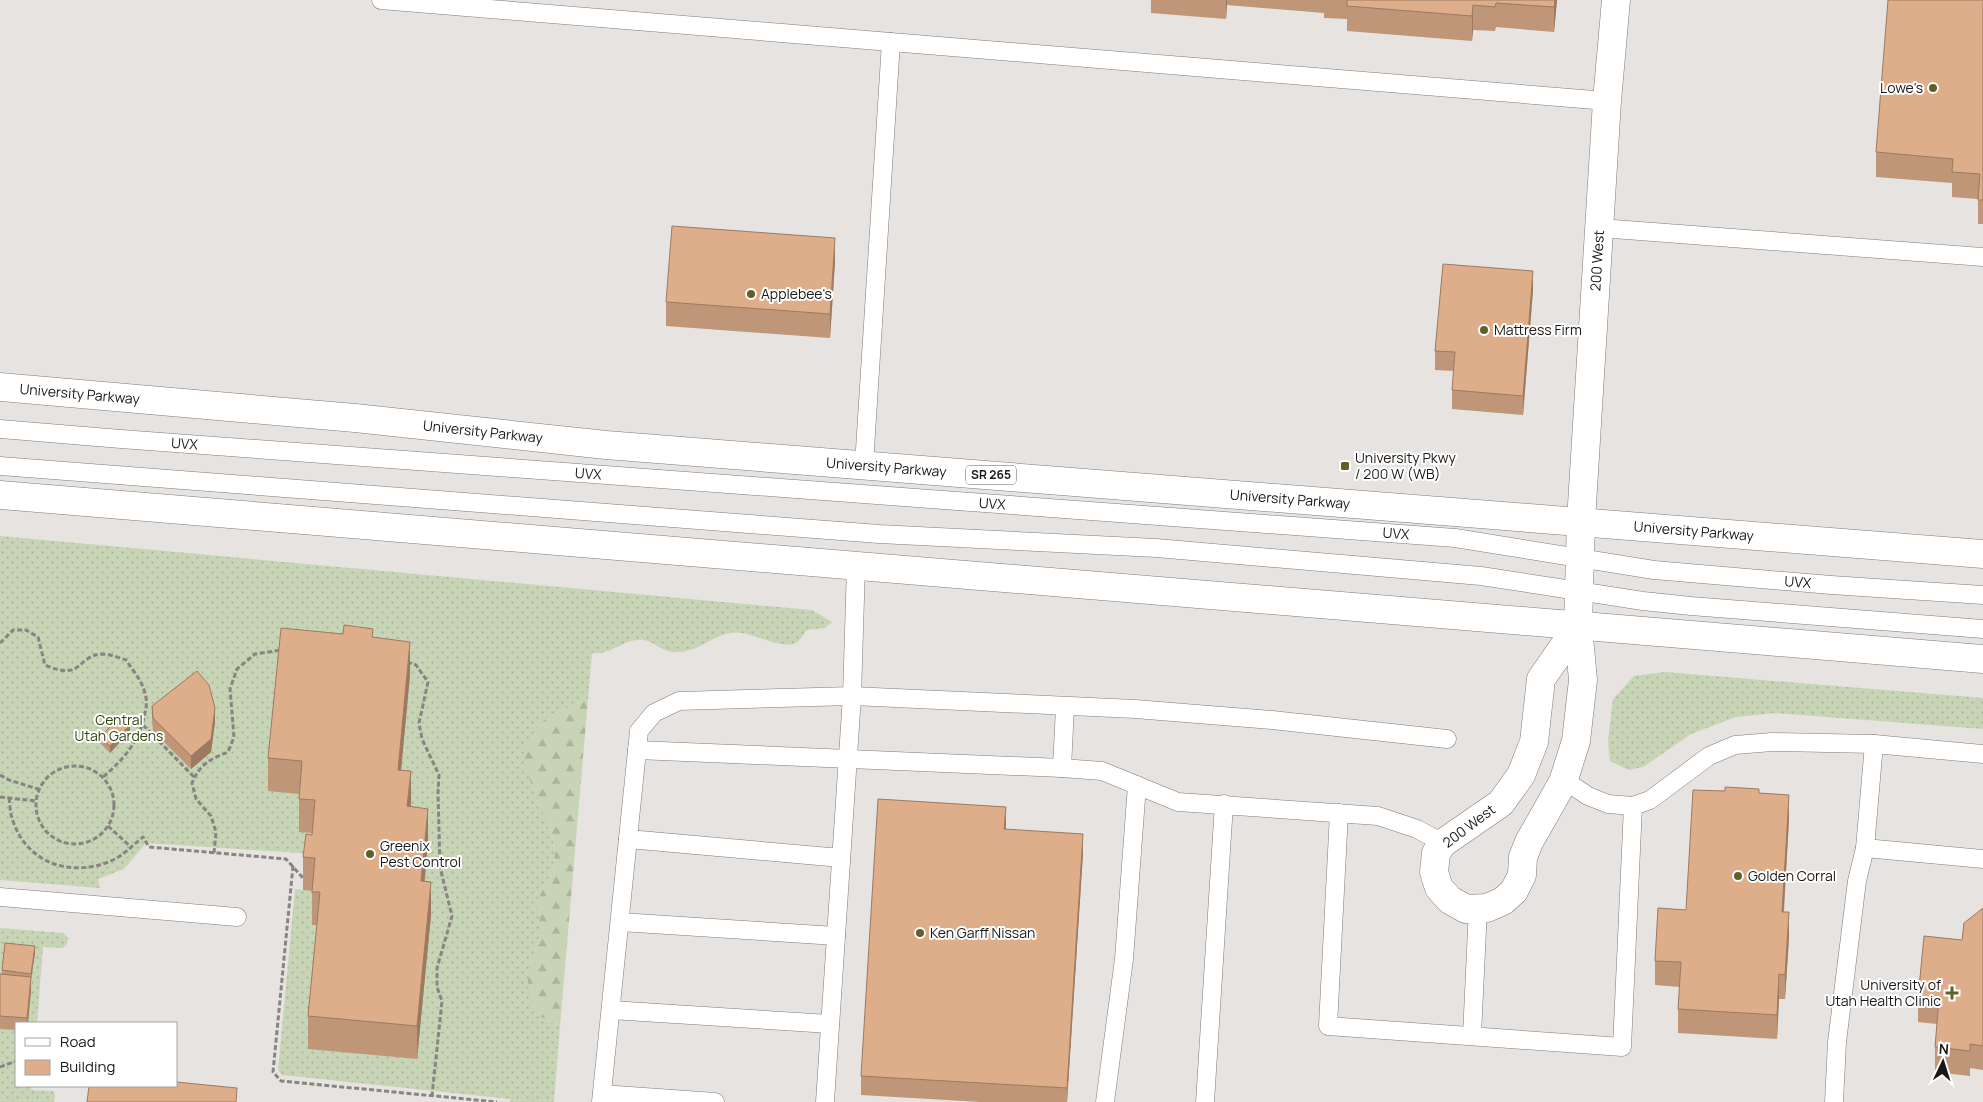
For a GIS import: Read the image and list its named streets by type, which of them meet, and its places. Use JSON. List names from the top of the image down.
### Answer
{
  "streets": {
    "main road": ["200 West", "University Parkway", "SR 265"],
    "lane": ["UVX"]
  },
  "crossings": [
    ["200 West", "University Parkway"],
    ["200 West", "UVX"]
  ],
  "parks": ["Central Utah Gardens"],
  "places": {
    "other": [
      "Lowe's",
      "Applebee's",
      "Mattress Firm",
      "Greenix Pest Control",
      "Golden Corral",
      "Ken Garff Nissan"
    ],
    "transit": ["University Pkwy / 200 W (WB)"],
    "health": ["University of Utah Health Clinic"]
  },
  "legend": ["Road", "Building"],
  "north": "top"
}
